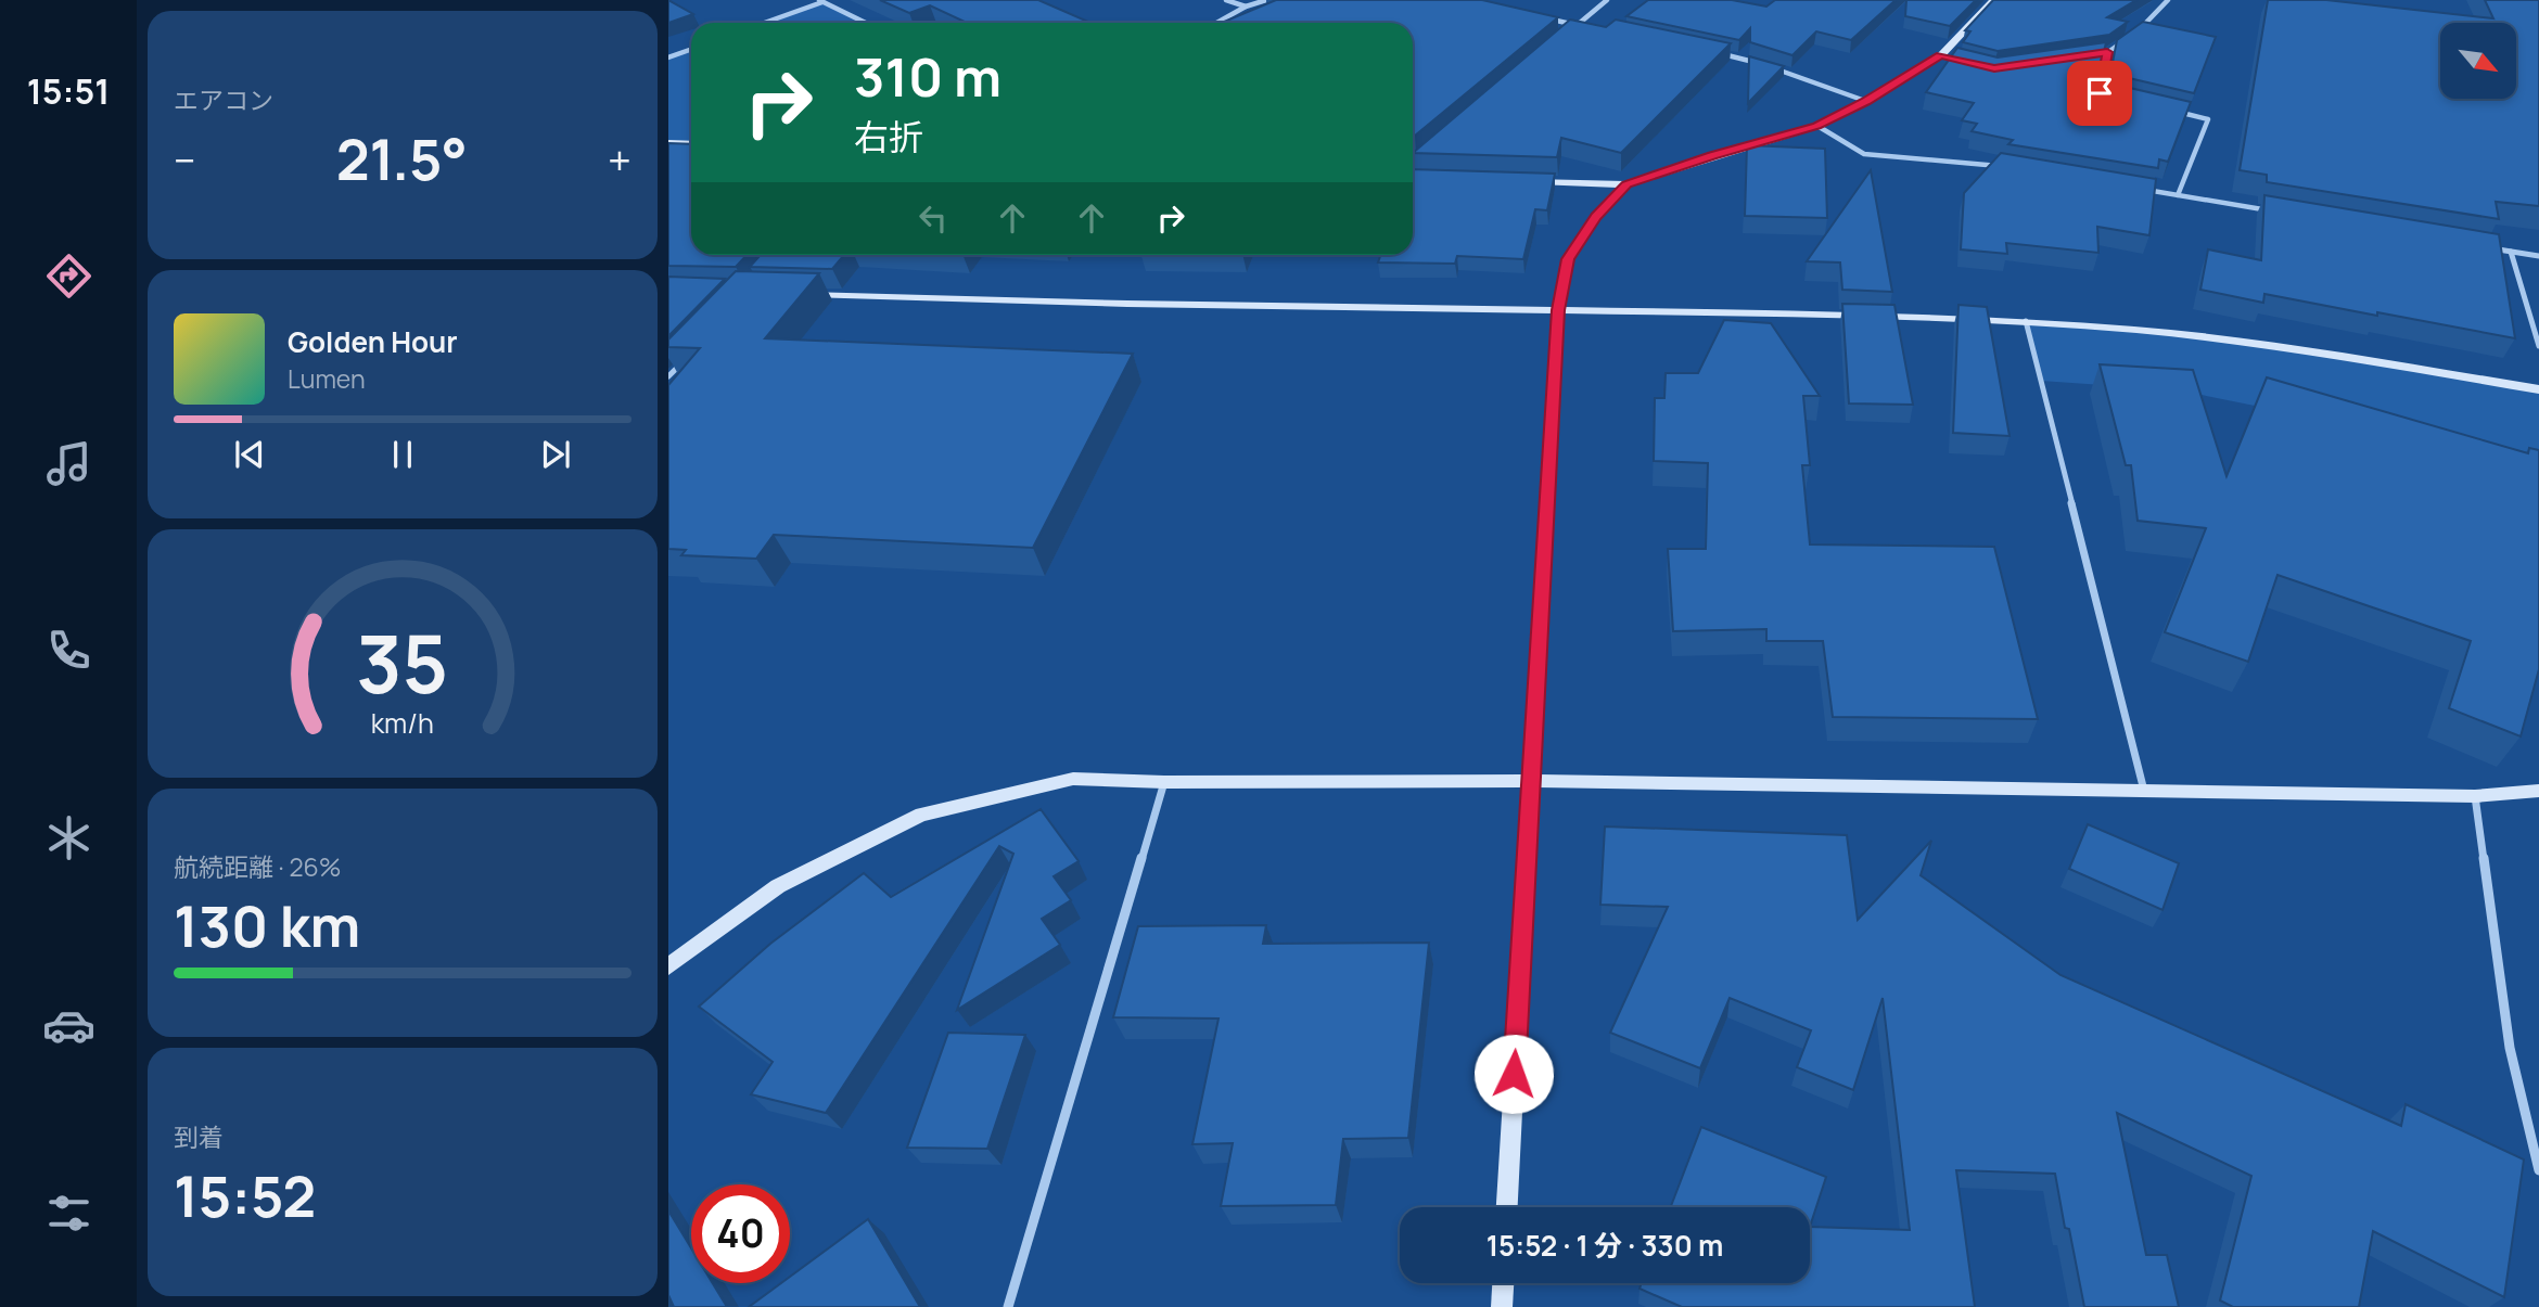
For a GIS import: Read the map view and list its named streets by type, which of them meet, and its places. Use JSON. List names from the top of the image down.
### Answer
{
  "north": "bottom right",
  "page": {
    "tabs": "15:51",
    "tile": [
      "エアコン",
      ["航続距離 · 26%", "130 km"],
      ["到着", "15:52"]
    ],
    "turn": ["310 m", "右折"],
    "heat": ["−", "21.5°", "+"],
    "song": ["Golden Hour", "Lumen"],
    "limit": "40",
    "trip": "15:52 · 1 分 · 330 m",
    "gauge": ["35", "km/h"]
  }
}
